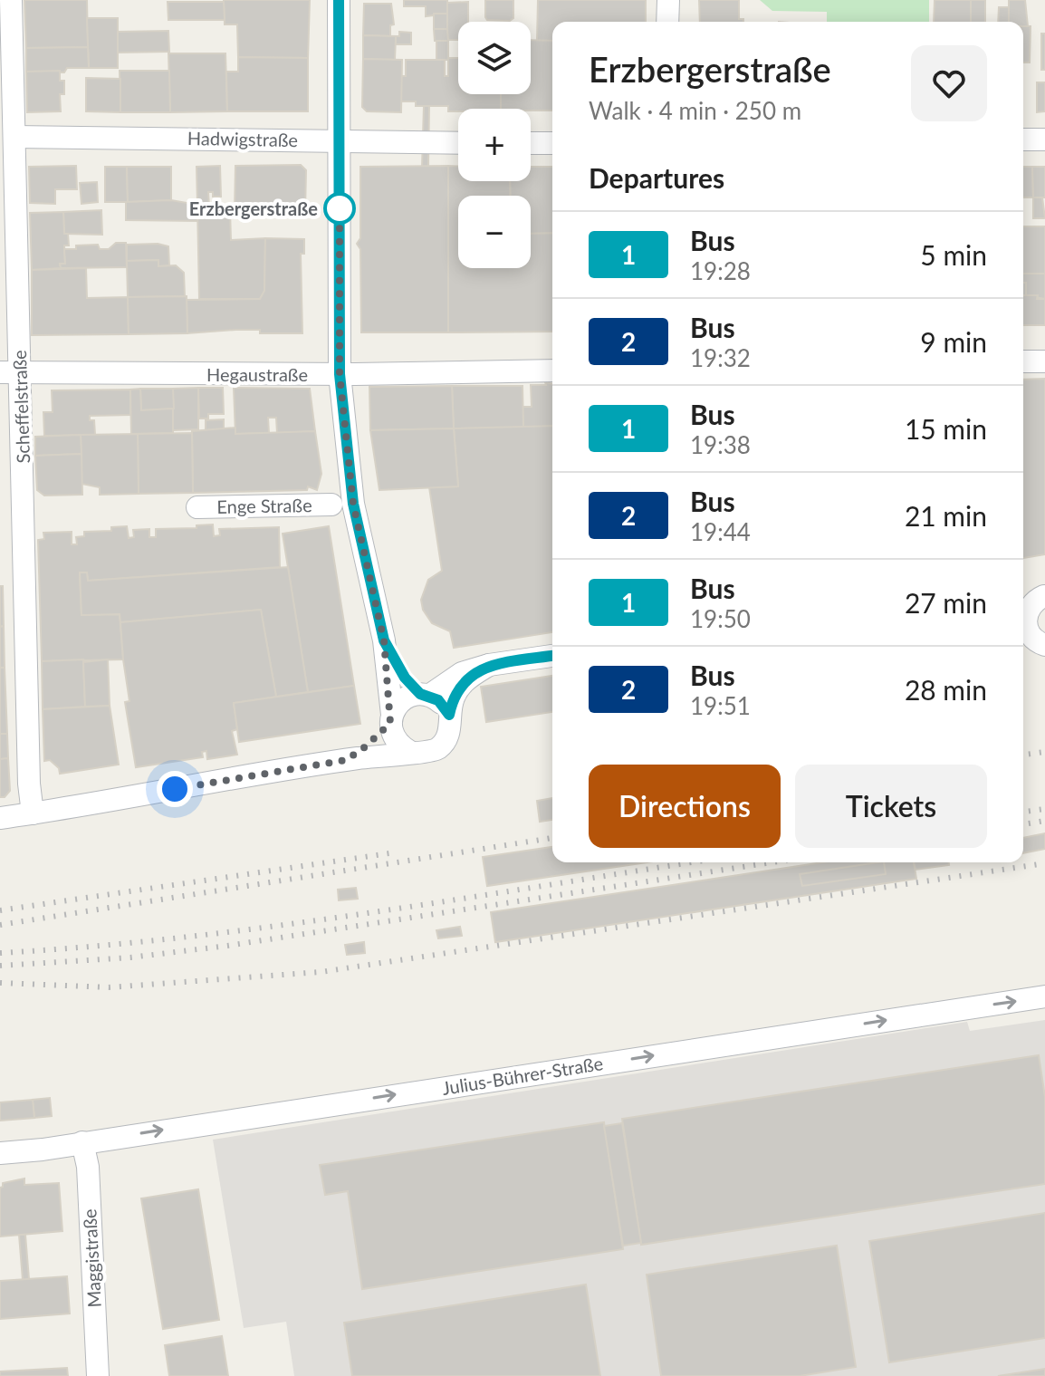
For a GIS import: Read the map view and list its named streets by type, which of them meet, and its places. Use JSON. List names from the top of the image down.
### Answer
{
  "streets": {
    "street": [
      "Hadwigstraße",
      "Hegaustraße",
      "Scheffelstraße",
      "Enge Straße",
      "Julius-Bührer-Straße",
      "Maggistraße"
    ]
  },
  "crossings": [
    ["Hadwigstraße", "Scheffelstraße"],
    ["Hegaustraße", "Scheffelstraße"],
    ["Julius-Bührer-Straße", "Maggistraße"]
  ],
  "one_way": ["Julius-Bührer-Straße"],
  "places": ["Erzbergerstraße"],
  "lines": ["bus line 1"],
  "page": {
    "map_buttons": ["+", "−"],
    "heading": [
      ["Erzbergerstraße", "Walk · 4 min · 250 m"],
      "Departures"
    ],
    "list": [
      {
        "mark": "1",
        "name": "Bus",
        "note": "19:28",
        "value": "5 min"
      },
      {
        "mark": "2",
        "name": "Bus",
        "note": "19:32",
        "value": "9 min"
      },
      {
        "mark": "1",
        "name": "Bus",
        "note": "19:38",
        "value": "15 min"
      },
      {
        "mark": "2",
        "name": "Bus",
        "note": "19:44",
        "value": "21 min"
      },
      {
        "mark": "1",
        "name": "Bus",
        "note": "19:50",
        "value": "27 min"
      },
      {
        "mark": "2",
        "name": "Bus",
        "note": "19:51",
        "value": "28 min"
      }
    ],
    "buttons": ["Directions", "Tickets"]
  }
}
